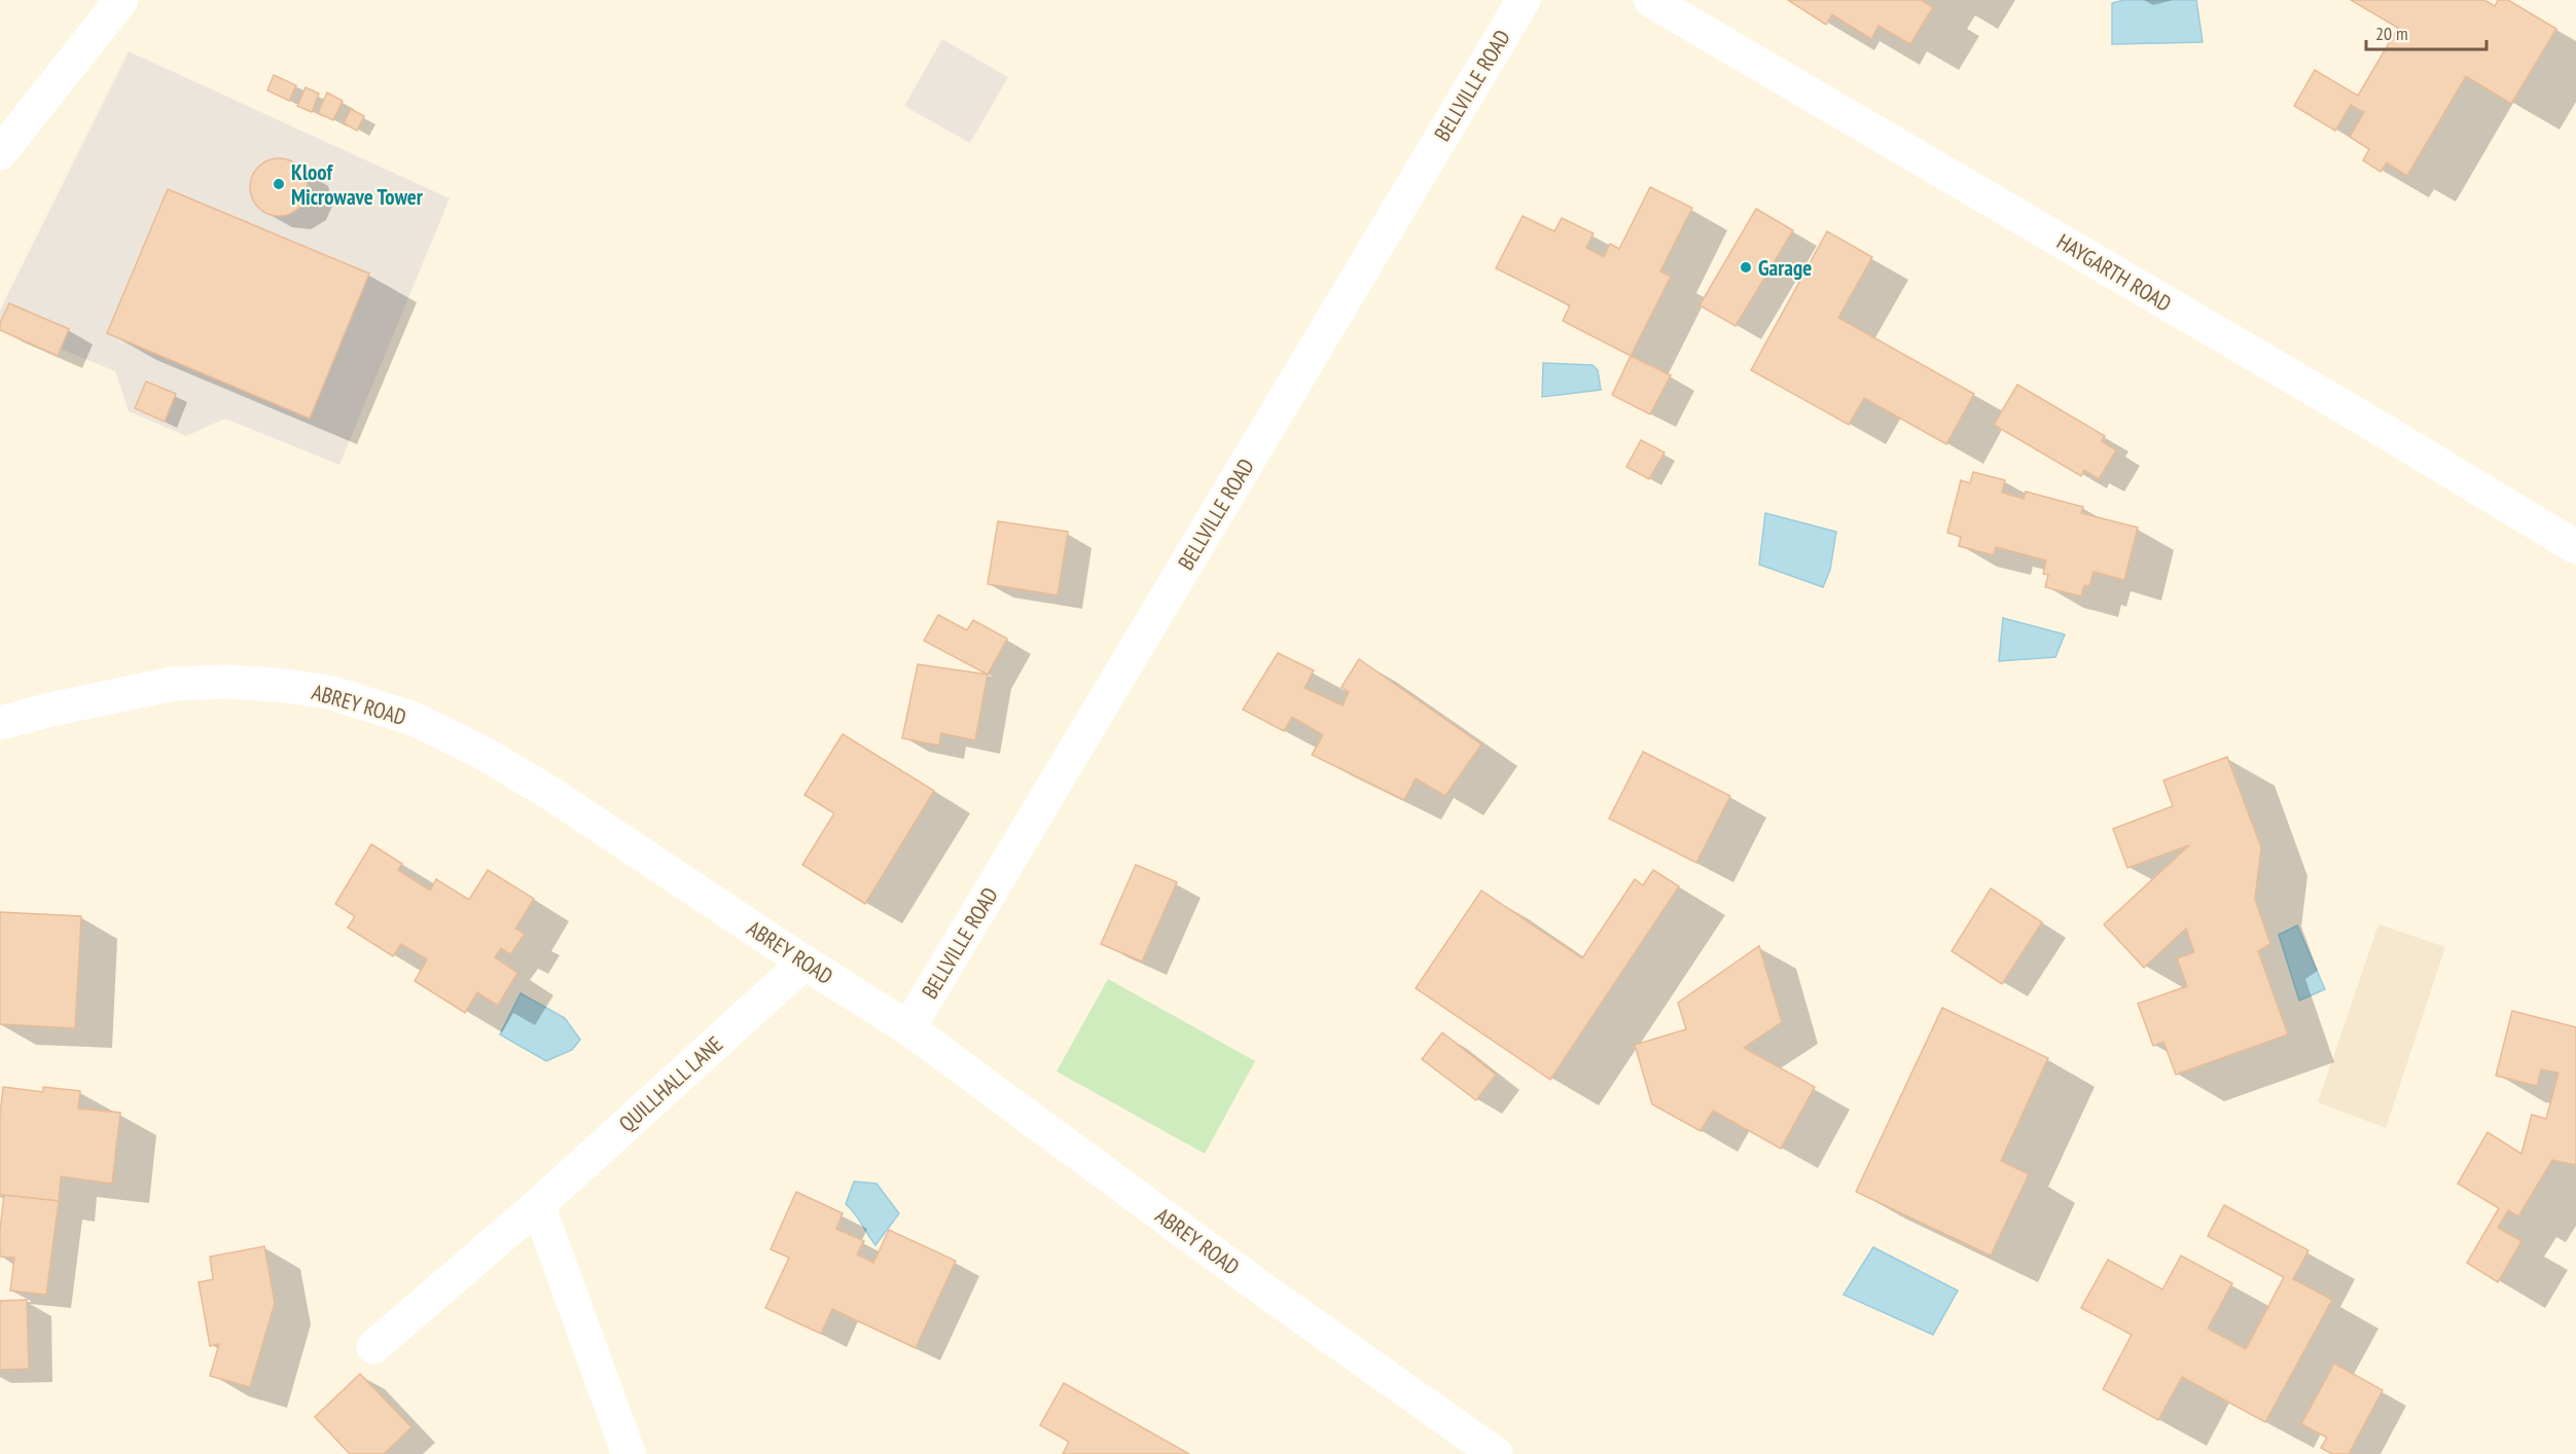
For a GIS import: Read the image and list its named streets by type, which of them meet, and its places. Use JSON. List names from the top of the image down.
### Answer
{
  "streets": {
    "street": [
      "BELLVILLE ROAD",
      "HAYGARTH ROAD",
      "ABREY ROAD",
      "QUILLHALL LANE"
    ]
  },
  "crossings": [
    ["BELLVILLE ROAD", "ABREY ROAD"],
    ["ABREY ROAD", "QUILLHALL LANE"]
  ],
  "places": ["Kloof Microwave Tower", "Garage"],
  "scale_bar": "20 m"
}
